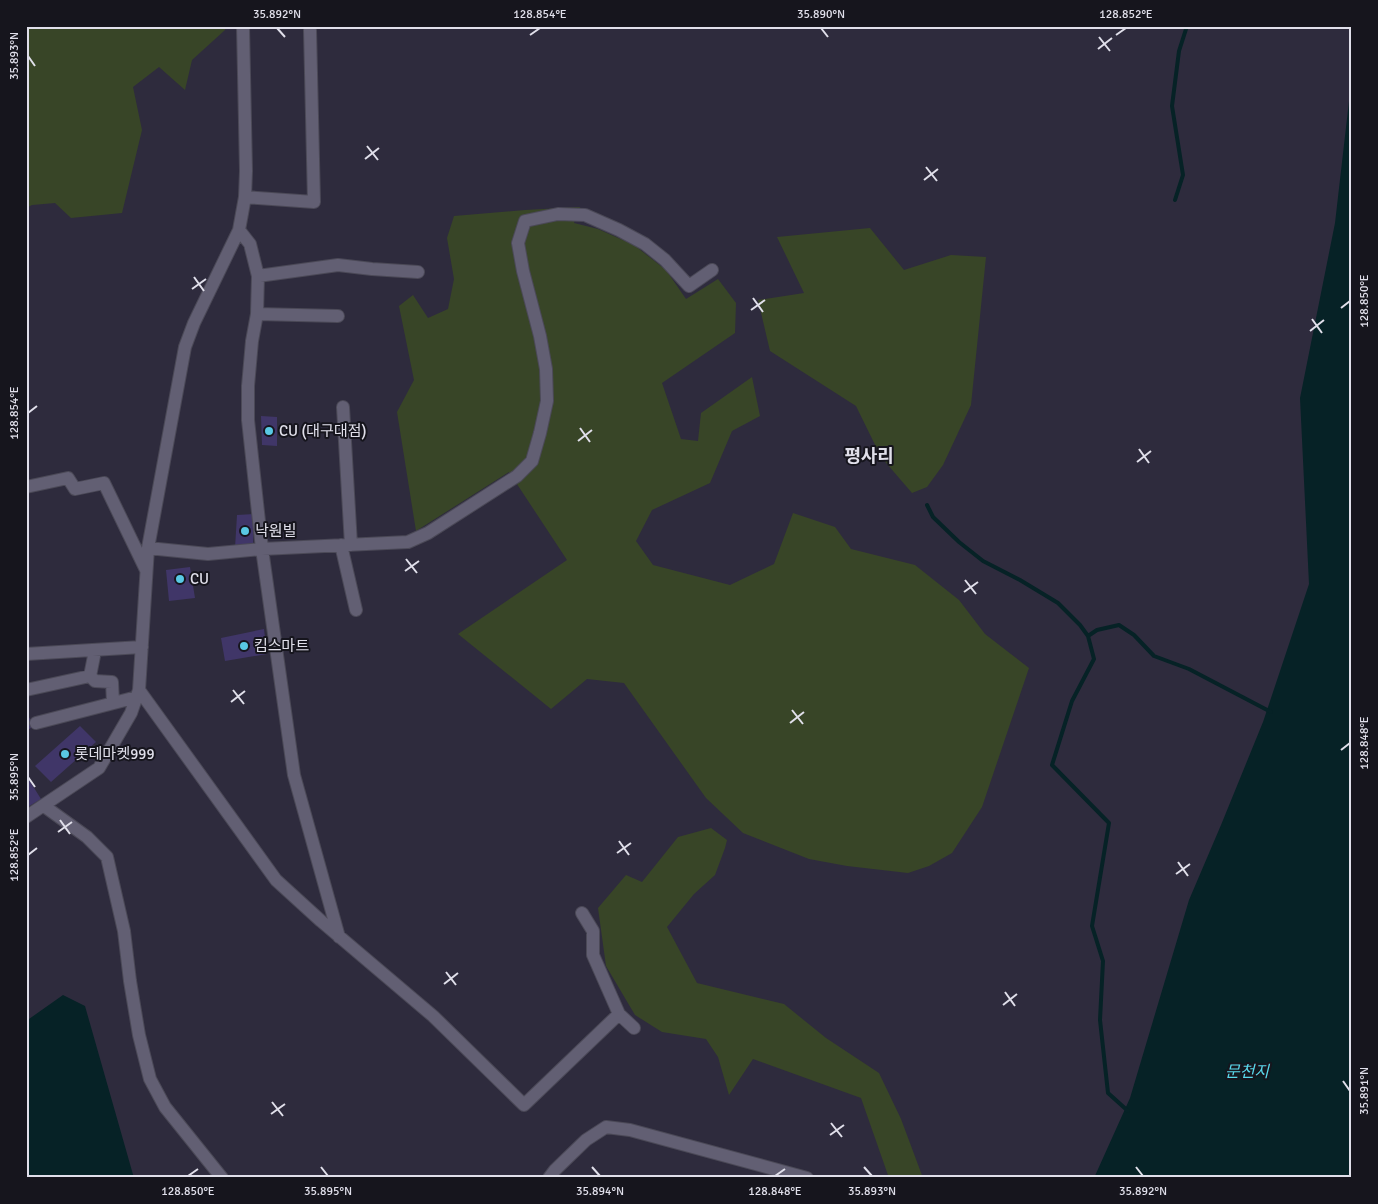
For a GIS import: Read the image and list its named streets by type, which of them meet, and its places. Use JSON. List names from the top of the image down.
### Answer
{
  "districts": ["평사리"],
  "water": ["문천지"],
  "places": [
    "CU (대구대점)",
    "낙원빌",
    "CU",
    "킴스마트",
    "롯데마켓999"
  ],
  "coordinates": [
    "35.892°N",
    "128.854°E",
    "35.890°N",
    "128.852°E",
    "35.893°N",
    "128.850°E",
    "128.848°E",
    "35.895°N",
    "35.891°N",
    "35.894°N"
  ]
}
